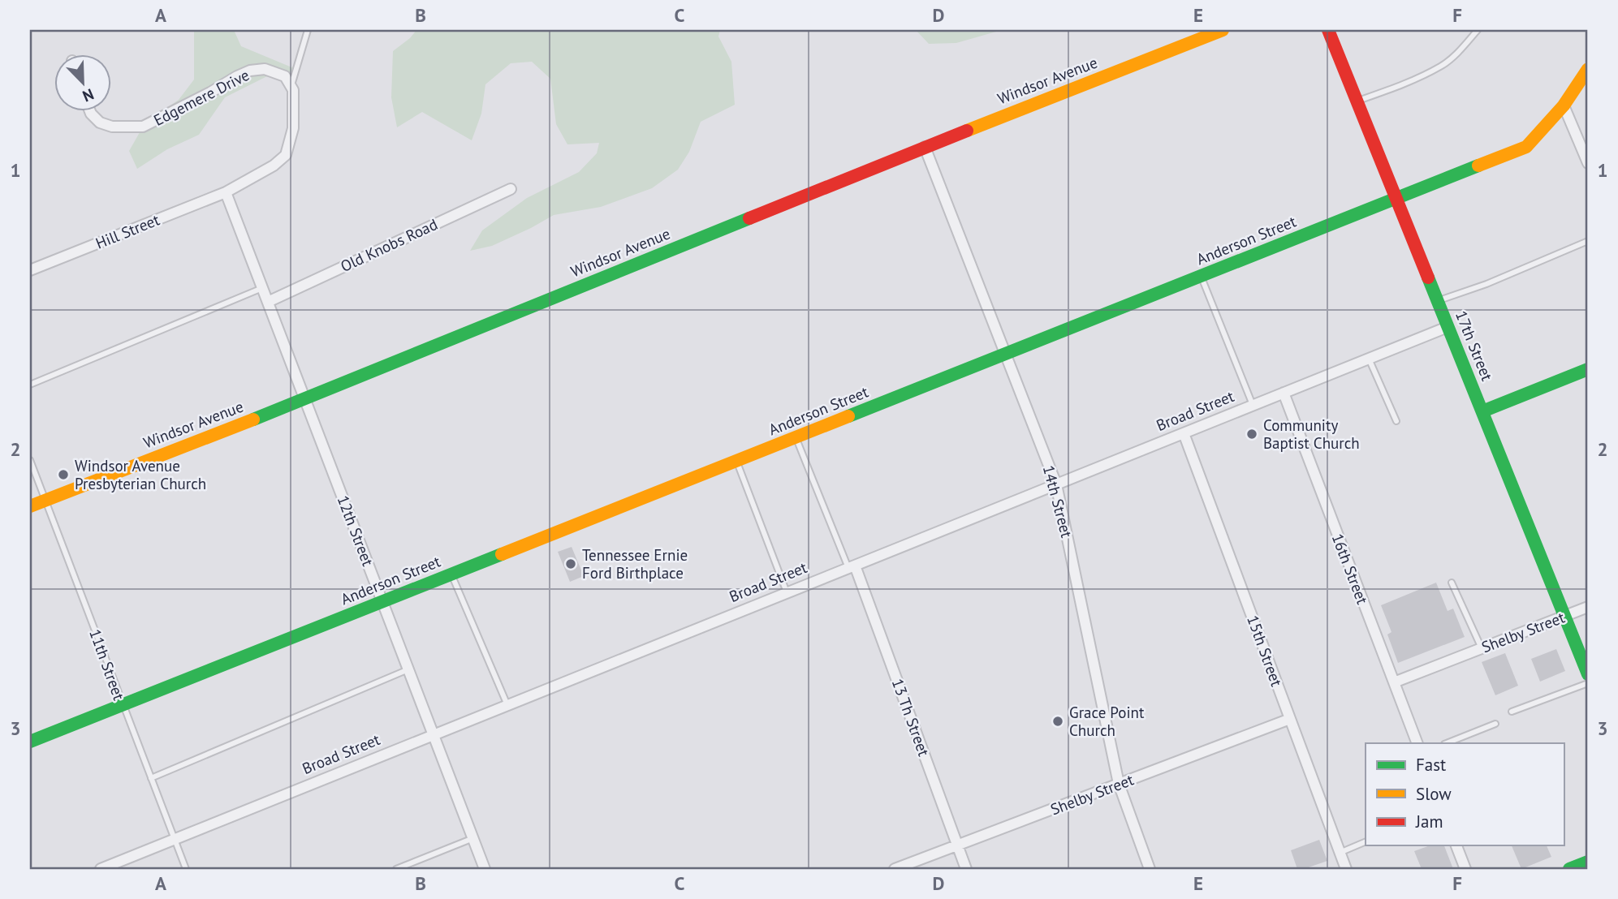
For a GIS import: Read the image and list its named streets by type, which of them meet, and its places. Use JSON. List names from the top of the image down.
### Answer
{
  "streets": {
    "street": [
      "Windsor Avenue",
      "Edgemere Drive",
      "Hill Street",
      "Anderson Street",
      "Old Knobs Road",
      "17th Street",
      "Broad Street",
      "14th Street",
      "12th Street",
      "16th Street",
      "Shelby Street",
      "15th Street",
      "13 Th Street"
    ],
    "lane": ["11th Street"]
  },
  "crossings": [
    ["Windsor Avenue", "14th Street"],
    ["Windsor Avenue", "12th Street"],
    ["Windsor Avenue", "11th Street"],
    ["Hill Street", "12th Street"],
    ["Anderson Street", "17th Street"],
    ["Anderson Street", "14th Street"],
    ["Anderson Street", "12th Street"],
    ["Anderson Street", "11th Street"],
    ["Old Knobs Road", "12th Street"],
    ["17th Street", "Broad Street"],
    ["17th Street", "Shelby Street"],
    ["Broad Street", "14th Street"],
    ["Broad Street", "12th Street"],
    ["Broad Street", "16th Street"],
    ["Broad Street", "15th Street"],
    ["Broad Street", "11th Street"],
    ["Broad Street", "13 Th Street"],
    ["14th Street", "Shelby Street"],
    ["16th Street", "Shelby Street"],
    ["Shelby Street", "15th Street"],
    ["Shelby Street", "13 Th Street"]
  ],
  "places": [
    "Community Baptist Church",
    "Windsor Avenue Presbyterian Church",
    "Tennessee Ernie Ford Birthplace",
    "Grace Point Church"
  ],
  "legend": ["Fast", "Slow", "Jam"],
  "north": "bottom right",
  "grid": {
    "columns": [
      "A",
      "B",
      "C",
      "D",
      "E",
      "F"
    ],
    "rows": ["1", "2", "3"]
  }
}
